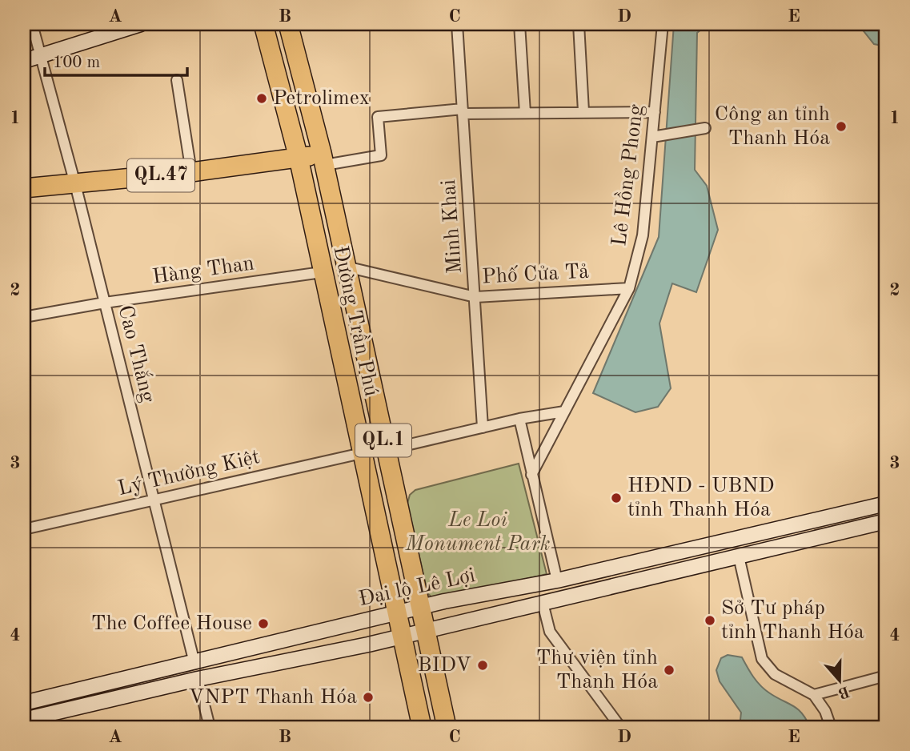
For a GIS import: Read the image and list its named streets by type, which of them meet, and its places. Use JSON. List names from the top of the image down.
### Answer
{
  "streets": {
    "highway": ["QL.47", "Đường Trần Phú", "QL.1"],
    "main road": ["Đại lộ Lê Lợi"],
    "street": [
      "Lê Hồng Phong",
      "Minh Khai",
      "Hàng Than",
      "Phố Cửa Tả",
      "Cao Thắng",
      "Lý Thường Kiệt"
    ]
  },
  "crossings": [
    ["QL.47", "Đường Trần Phú"],
    ["QL.47", "Cao Thắng"],
    ["Lê Hồng Phong", "Phố Cửa Tả"],
    ["Minh Khai", "Phố Cửa Tả"],
    ["Hàng Than", "Đường Trần Phú"],
    ["Hàng Than", "Cao Thắng"],
    ["Phố Cửa Tả", "Đường Trần Phú"],
    ["Đường Trần Phú", "Lý Thường Kiệt"],
    ["Đường Trần Phú", "Đại lộ Lê Lợi"],
    ["Cao Thắng", "Lý Thường Kiệt"],
    ["Cao Thắng", "Đại lộ Lê Lợi"]
  ],
  "parks": ["Le Loi Monument Park"],
  "places": [
    "Petrolimex",
    "Công an tỉnh Thanh Hóa",
    "HĐND - UBND tỉnh Thanh Hóa",
    "Sở Tư pháp tỉnh Thanh Hóa",
    "The Coffee House",
    "BIDV",
    "Thư viện tỉnh Thanh Hóa",
    "VNPT Thanh Hóa"
  ],
  "scale_bar": "100 m",
  "north": "bottom",
  "grid": {
    "columns": [
      "A",
      "B",
      "C",
      "D",
      "E"
    ],
    "rows": [
      "1",
      "2",
      "3",
      "4"
    ]
  }
}
